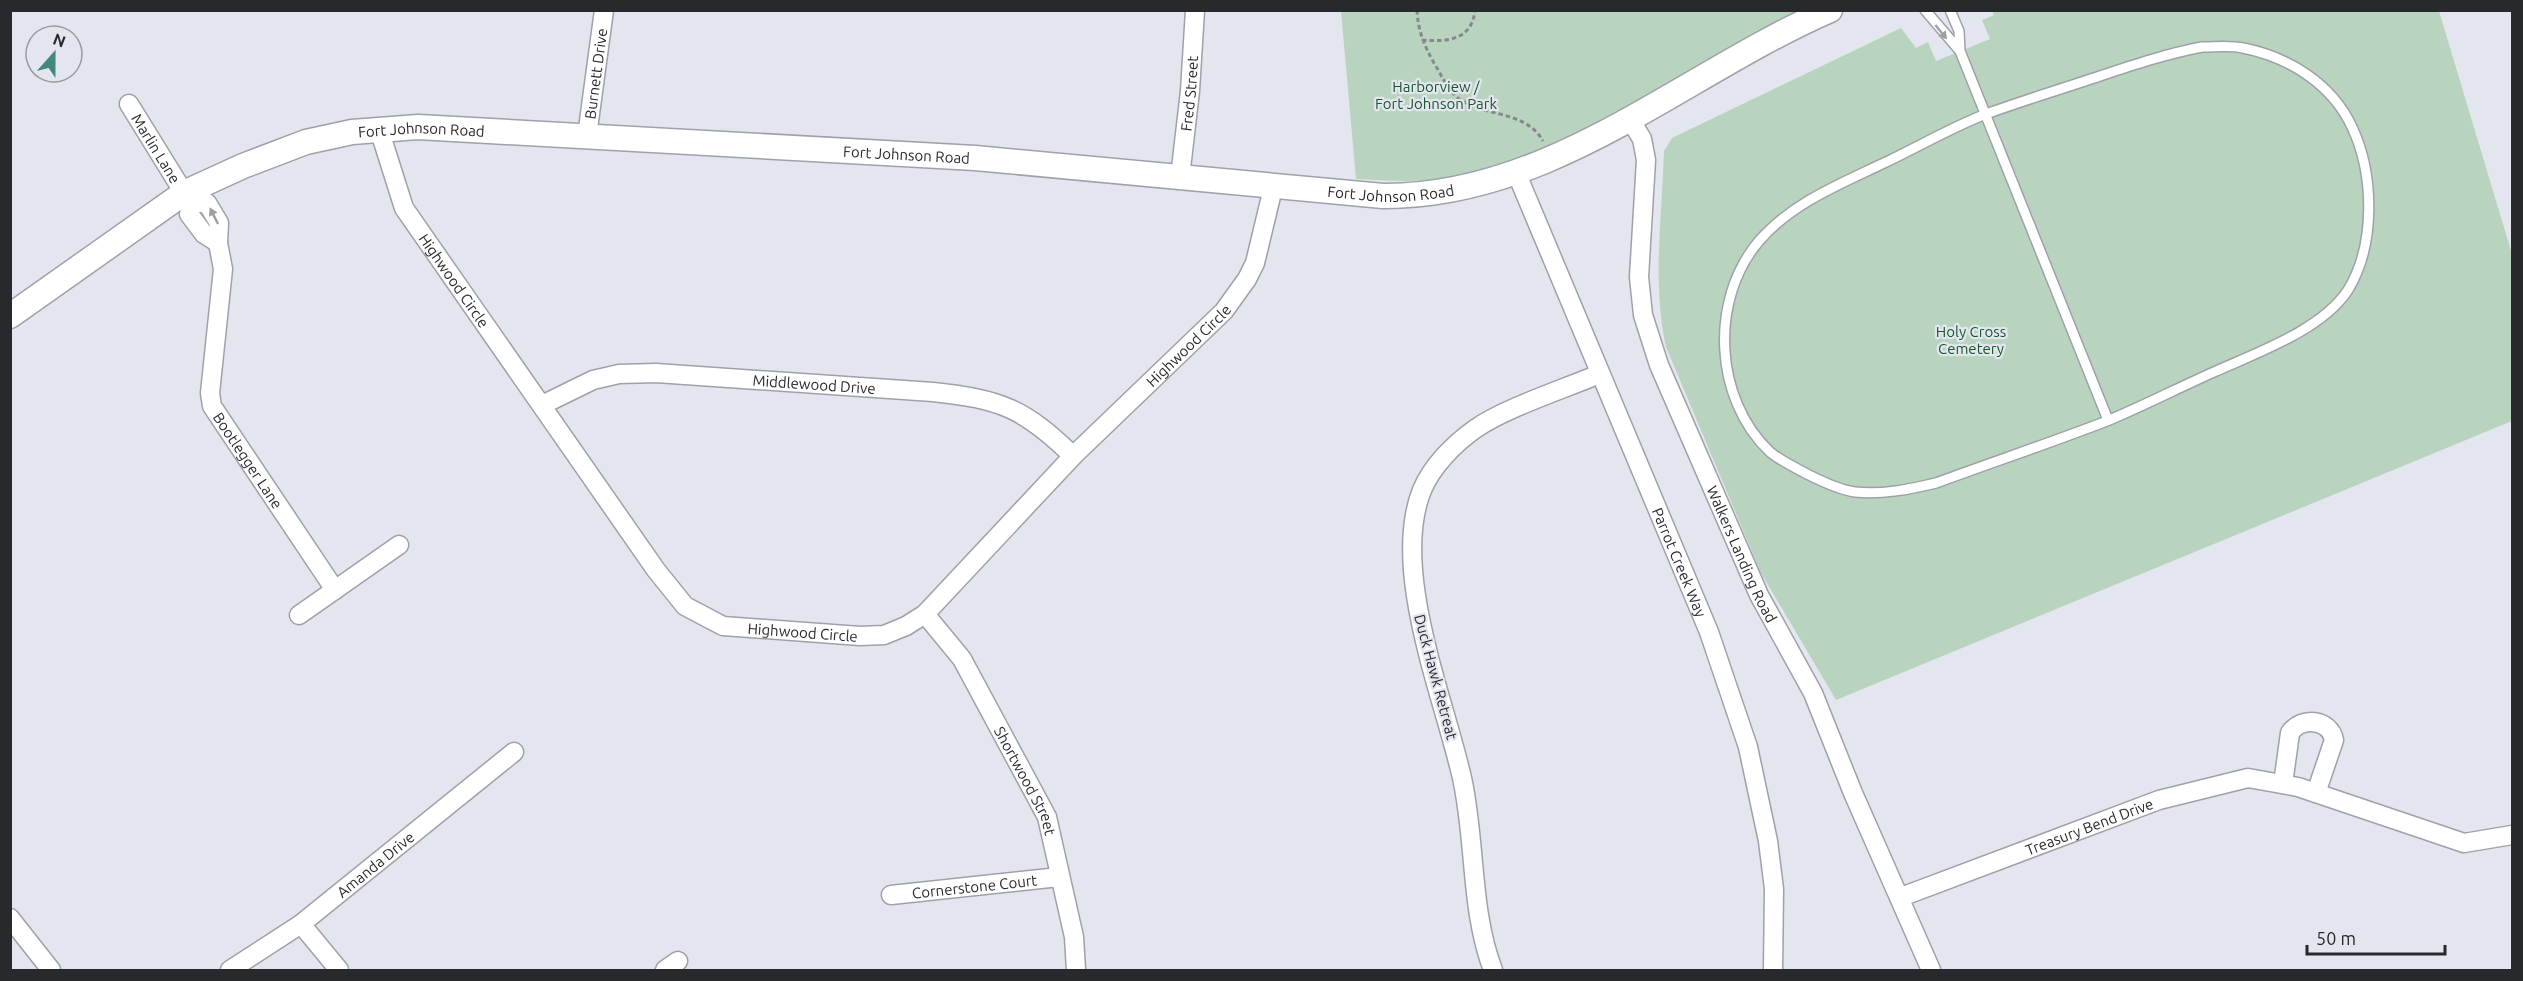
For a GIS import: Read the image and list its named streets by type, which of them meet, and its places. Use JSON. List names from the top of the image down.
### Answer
{
  "streets": {
    "main road": ["Fort Johnson Road"],
    "street": [
      "Burnett Drive",
      "Fred Street",
      "Marlin Lane",
      "Highwood Circle",
      "Middlewood Drive",
      "Bootlegger Lane",
      "Walkers Landing Road",
      "Parrot Creek Way",
      "Duck Hawk Retreat",
      "Shortwood Street",
      "Treasury Bend Drive",
      "Amanda Drive",
      "Cornerstone Court"
    ]
  },
  "crossings": [
    ["Burnett Drive", "Fort Johnson Road"],
    ["Fred Street", "Fort Johnson Road"],
    ["Fort Johnson Road", "Marlin Lane"],
    ["Fort Johnson Road", "Highwood Circle"],
    ["Fort Johnson Road", "Bootlegger Lane"],
    ["Fort Johnson Road", "Walkers Landing Road"],
    ["Fort Johnson Road", "Parrot Creek Way"],
    ["Marlin Lane", "Bootlegger Lane"],
    ["Highwood Circle", "Middlewood Drive"],
    ["Highwood Circle", "Shortwood Street"],
    ["Walkers Landing Road", "Treasury Bend Drive"],
    ["Parrot Creek Way", "Duck Hawk Retreat"],
    ["Shortwood Street", "Cornerstone Court"]
  ],
  "parks": ["Harborview / Fort Johnson Park", "Holy Cross Cemetery"],
  "scale_bar": "50 m",
  "north": "top"
}
